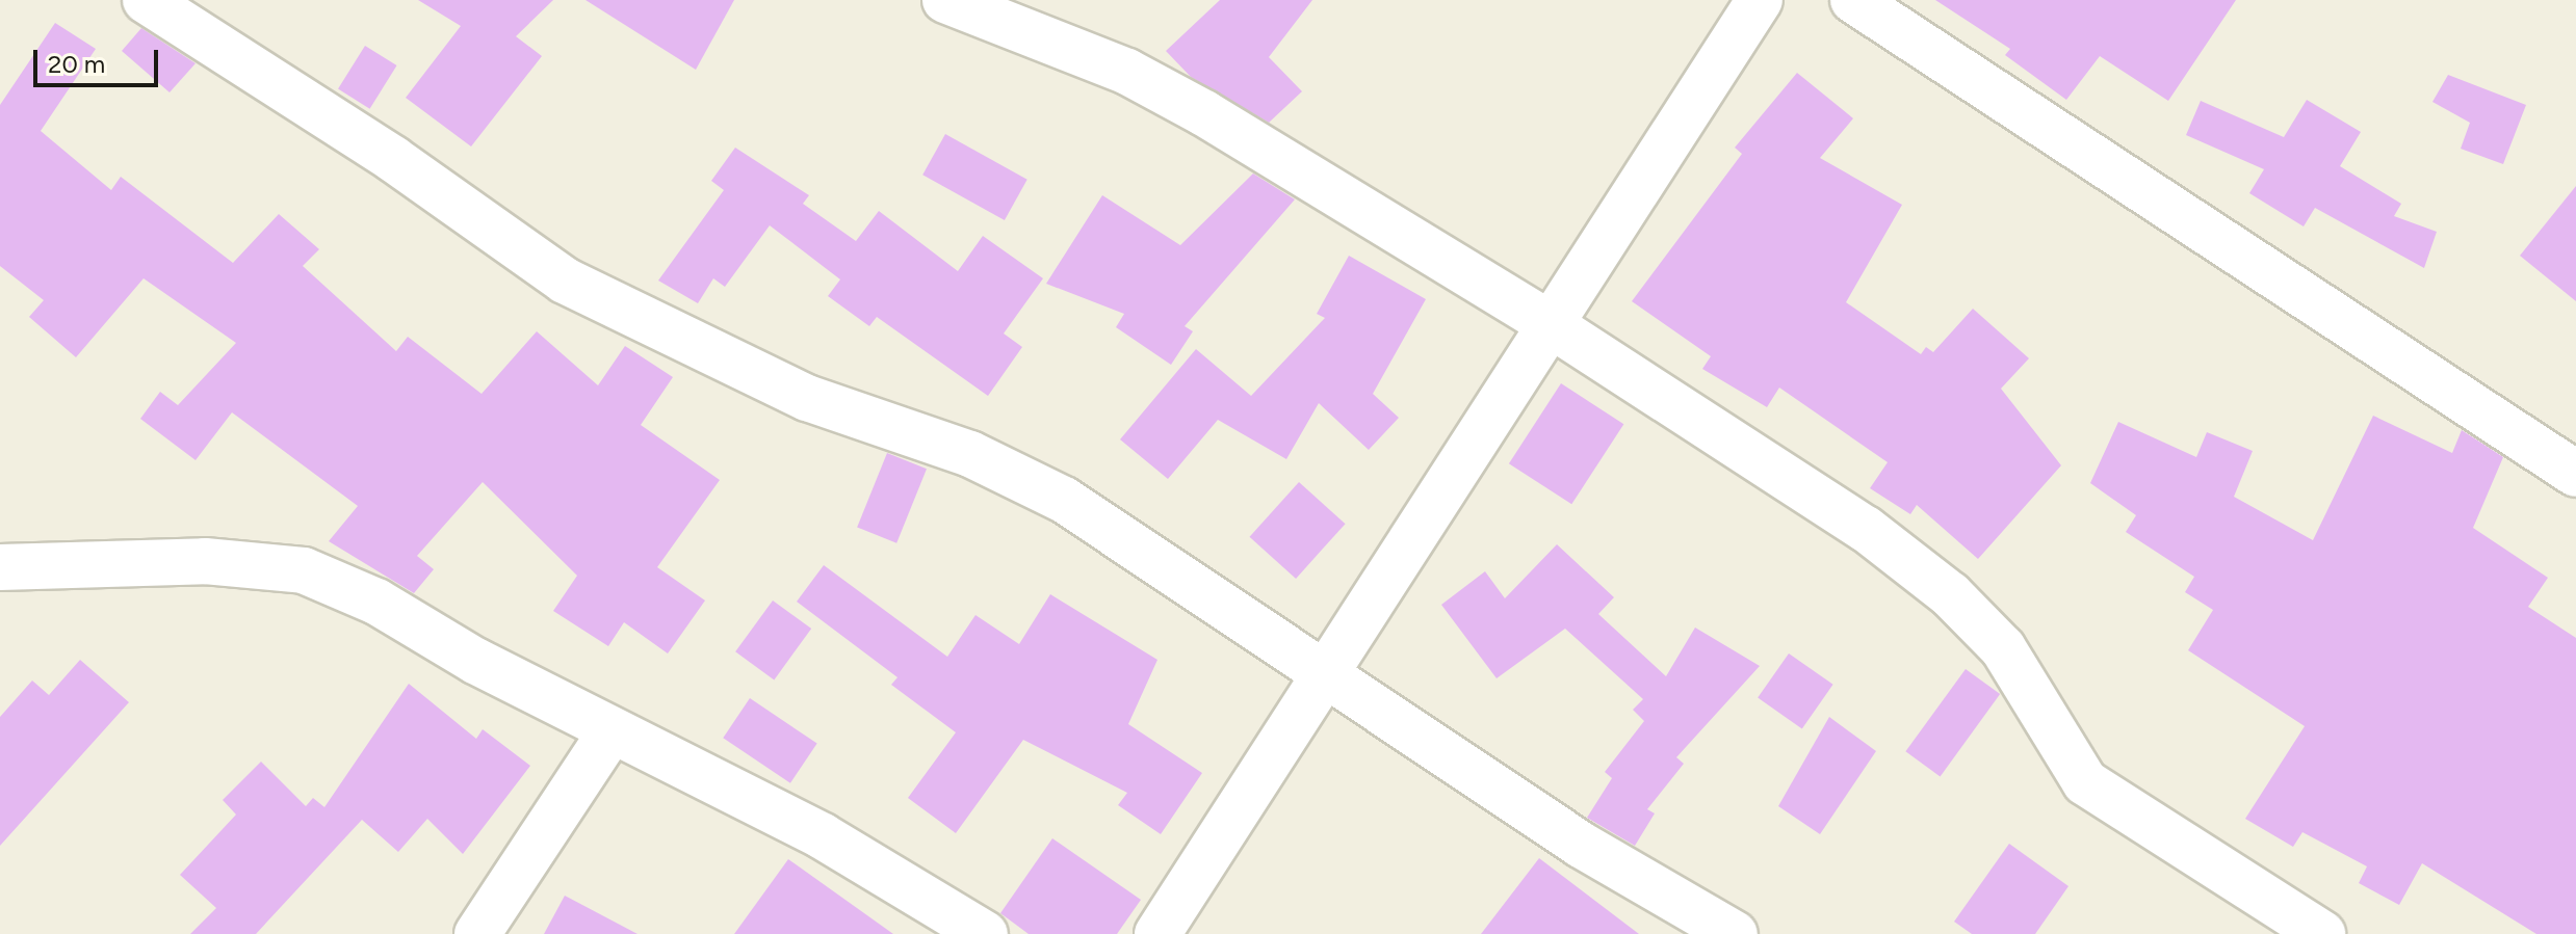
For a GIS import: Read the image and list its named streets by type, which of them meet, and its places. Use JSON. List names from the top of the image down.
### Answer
{
  "scale_bar": "20 m"
}
